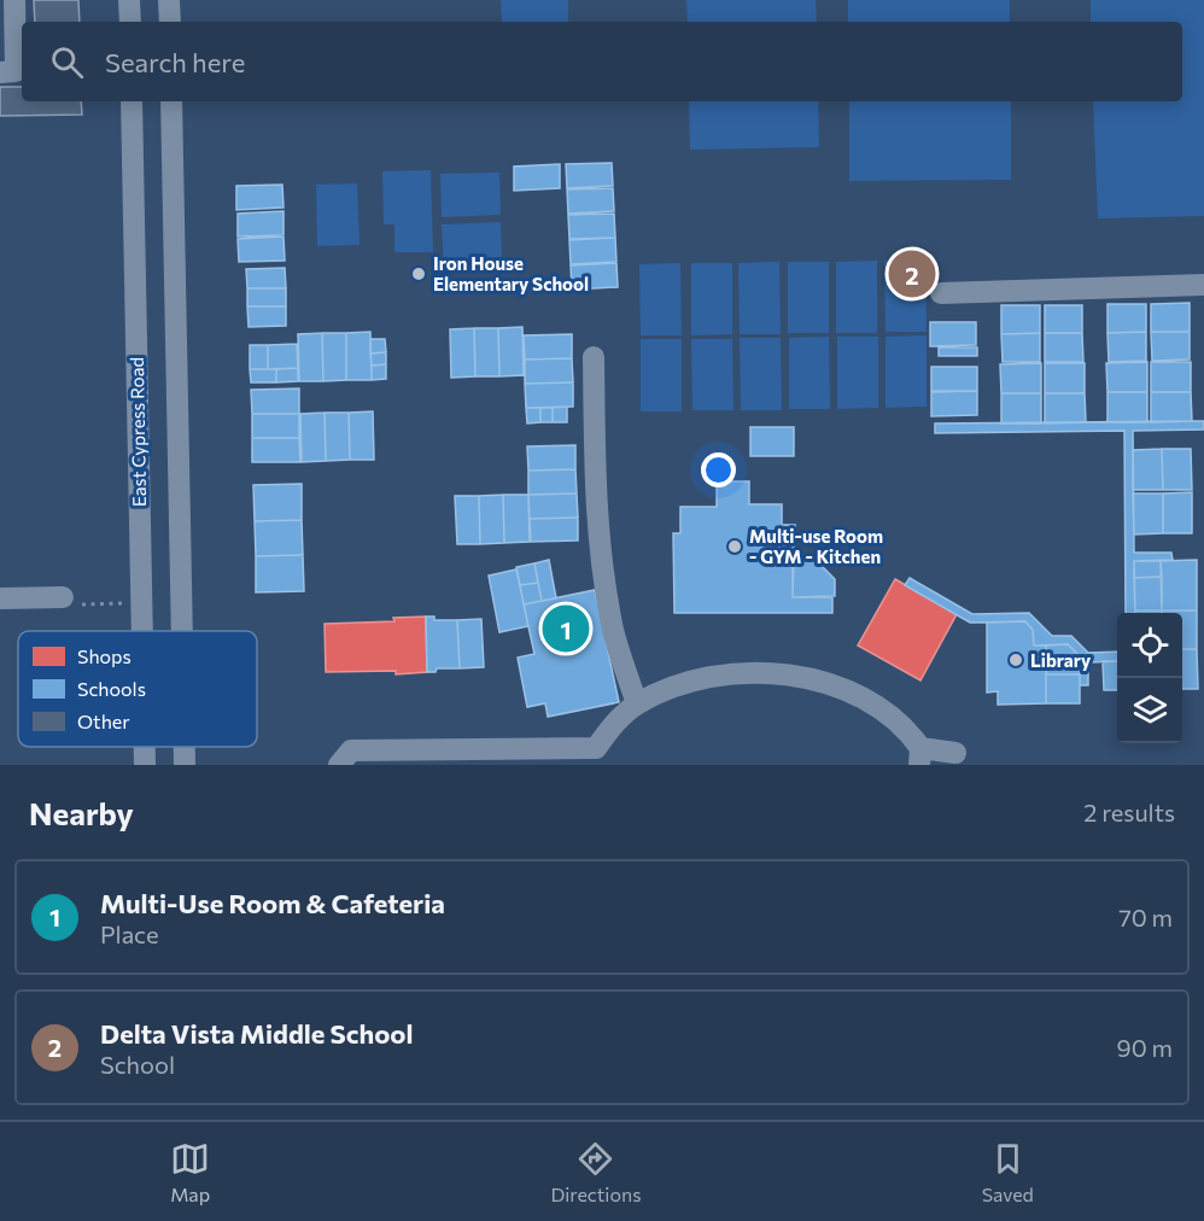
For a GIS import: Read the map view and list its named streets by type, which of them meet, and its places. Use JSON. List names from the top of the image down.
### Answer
{
  "streets": {
    "street": ["East Cypress Road"]
  },
  "places": ["Iron House Elementary School", "Multi-use Room - GYM - Kitchen", "Library"],
  "legend": ["Shops", "Schools", "Other"],
  "page": {
    "search": "Search here",
    "pins": ["2", "1"],
    "heading": ["Nearby", "2 results"],
    "list": [
      {
        "mark": "1",
        "name": "Multi-Use Room & Cafeteria",
        "note": "Place",
        "value": "70 m"
      },
      {
        "mark": "2",
        "name": "Delta Vista Middle School",
        "note": "School",
        "value": "90 m"
      }
    ],
    "nav": ["Map", "Directions", "Saved"]
  }
}
